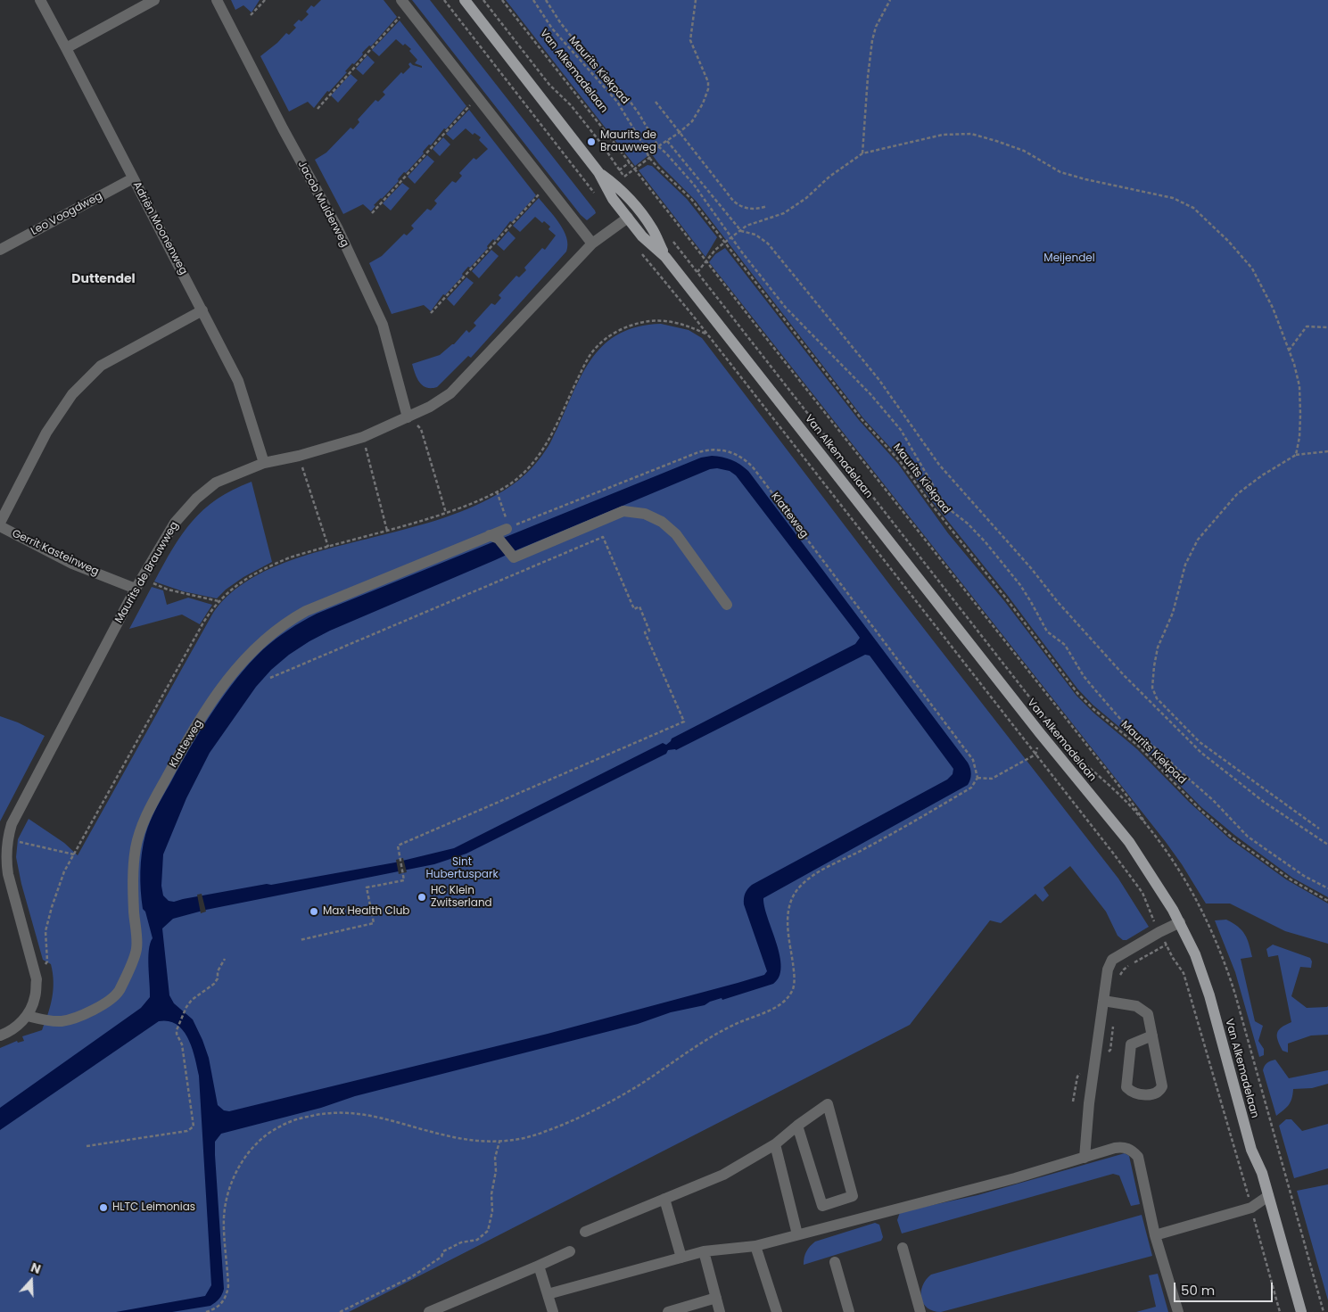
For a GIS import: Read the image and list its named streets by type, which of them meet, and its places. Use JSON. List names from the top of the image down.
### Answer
{
  "streets": {
    "main road": ["Van Alkemadelaan"],
    "street": [
      "Jacob Mulderweg",
      "Leo Voogdweg",
      "Adriën Moonenweg",
      "Klatteweg",
      "Gerrit Kasteinweg",
      "Maurits de Brauwweg"
    ],
    "path": ["Maurits Kiekpad"]
  },
  "crossings": [
    ["Van Alkemadelaan", "Maurits de Brauwweg"],
    ["Jacob Mulderweg", "Maurits de Brauwweg"],
    ["Leo Voogdweg", "Adriën Moonenweg"],
    ["Adriën Moonenweg", "Maurits de Brauwweg"],
    ["Klatteweg", "Maurits de Brauwweg"],
    ["Gerrit Kasteinweg", "Maurits de Brauwweg"]
  ],
  "districts": ["Duttendel"],
  "parks": ["Meijendel", "Sint Hubertuspark"],
  "places": [
    "Maurits de Brauwweg",
    "HC Klein Zwitserland",
    "Max Health Club",
    "HLTC Leimonias"
  ],
  "scale_bar": "50 m",
  "north": "top"
}
